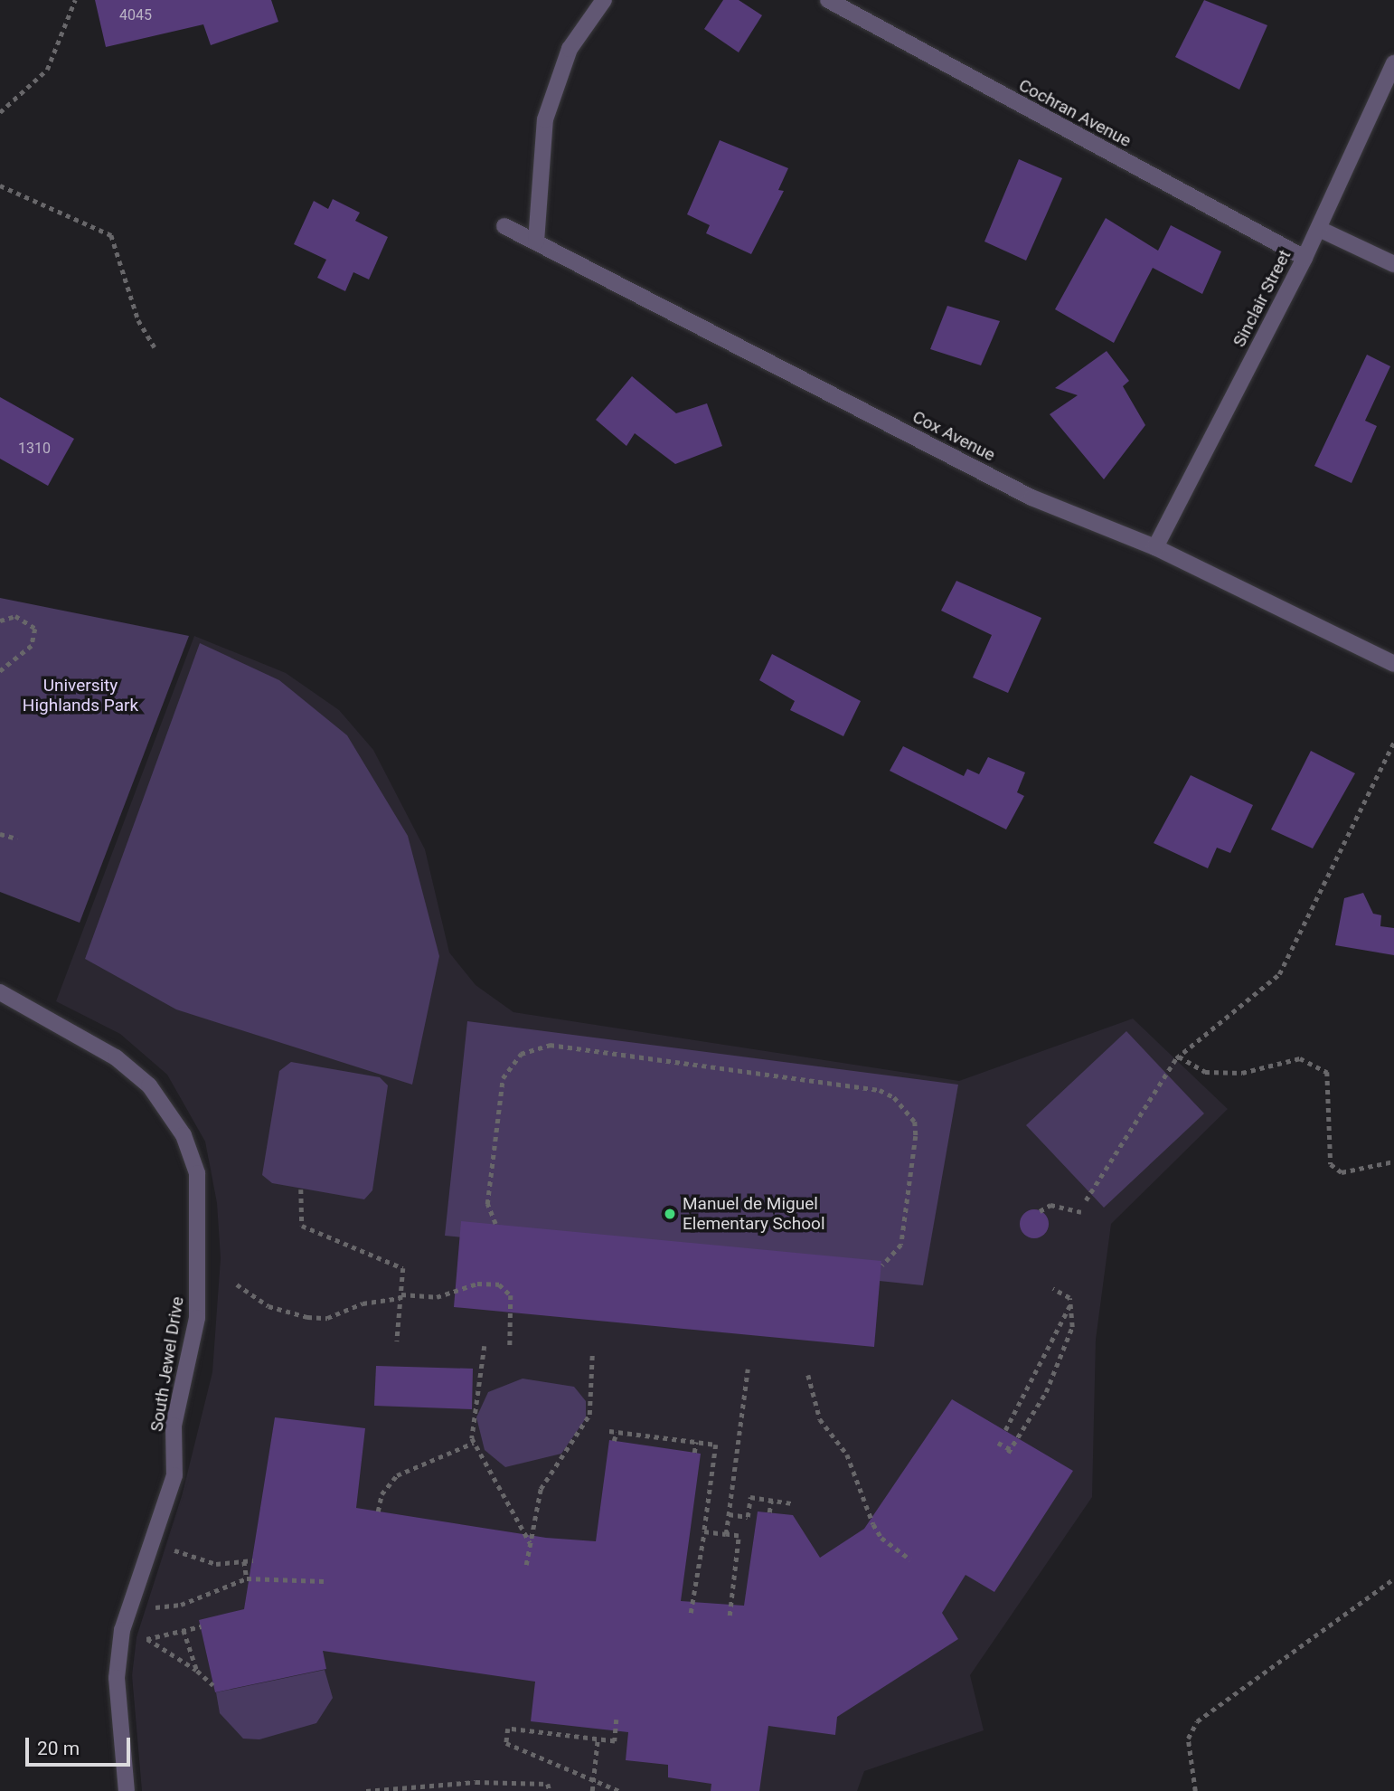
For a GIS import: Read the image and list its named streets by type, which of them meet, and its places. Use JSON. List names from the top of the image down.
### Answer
{
  "streets": {
    "street": [
      "Cochran Avenue",
      "Sinclair Street",
      "Cox Avenue",
      "South Jewel Drive"
    ]
  },
  "crossings": [
    ["Cochran Avenue", "Sinclair Street"],
    ["Sinclair Street", "Cox Avenue"]
  ],
  "parks": ["University Highlands Park"],
  "places": ["Manuel de Miguel Elementary School"],
  "house_numbers": ["4045", "1310"],
  "scale_bar": "20 m"
}
